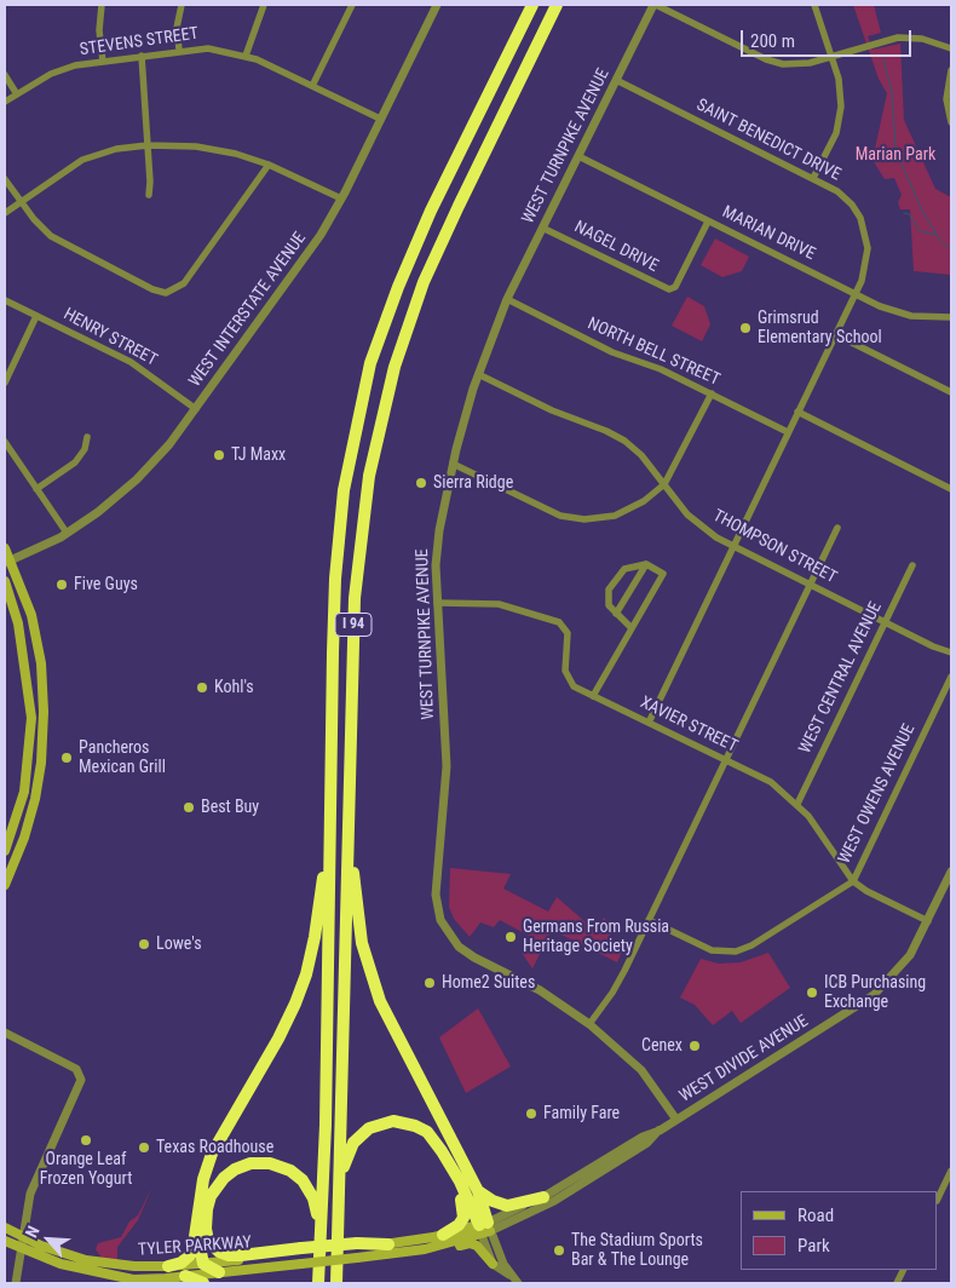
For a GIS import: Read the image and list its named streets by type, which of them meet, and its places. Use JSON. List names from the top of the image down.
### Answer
{
  "streets": {
    "highway": ["I 94"],
    "main road": ["WEST DIVIDE AVENUE", "TYLER PARKWAY"],
    "street": [
      "STEVENS STREET",
      "SAINT BENEDICT DRIVE",
      "WEST TURNPIKE AVENUE",
      "MARIAN DRIVE",
      "NAGEL DRIVE",
      "WEST INTERSTATE AVENUE",
      "HENRY STREET",
      "NORTH BELL STREET",
      "THOMPSON STREET",
      "WEST CENTRAL AVENUE",
      "XAVIER STREET",
      "WEST OWENS AVENUE"
    ]
  },
  "crossings": [
    ["STEVENS STREET", "WEST INTERSTATE AVENUE"],
    ["SAINT BENEDICT DRIVE", "WEST TURNPIKE AVENUE"],
    ["SAINT BENEDICT DRIVE", "MARIAN DRIVE"],
    ["SAINT BENEDICT DRIVE", "NORTH BELL STREET"],
    ["SAINT BENEDICT DRIVE", "THOMPSON STREET"],
    ["SAINT BENEDICT DRIVE", "XAVIER STREET"],
    ["WEST TURNPIKE AVENUE", "MARIAN DRIVE"],
    ["WEST TURNPIKE AVENUE", "NAGEL DRIVE"],
    ["WEST TURNPIKE AVENUE", "NORTH BELL STREET"],
    ["WEST TURNPIKE AVENUE", "THOMPSON STREET"],
    ["WEST TURNPIKE AVENUE", "XAVIER STREET"],
    ["WEST TURNPIKE AVENUE", "WEST DIVIDE AVENUE"],
    ["MARIAN DRIVE", "NAGEL DRIVE"],
    ["WEST INTERSTATE AVENUE", "HENRY STREET"],
    ["THOMPSON STREET", "WEST CENTRAL AVENUE"],
    ["WEST CENTRAL AVENUE", "XAVIER STREET"],
    ["XAVIER STREET", "WEST OWENS AVENUE"],
    ["XAVIER STREET", "WEST DIVIDE AVENUE"],
    ["WEST DIVIDE AVENUE", "TYLER PARKWAY"]
  ],
  "parks": ["Marian Park"],
  "places": [
    "Grimsrud Elementary School",
    "TJ Maxx",
    "Sierra Ridge",
    "Five Guys",
    "Kohl's",
    "Pancheros Mexican Grill",
    "Best Buy",
    "Germans From Russia Heritage Society",
    "Lowe's",
    "Home2 Suites",
    "ICB Purchasing Exchange",
    "Cenex",
    "Family Fare",
    "Orange Leaf Frozen Yogurt",
    "Texas Roadhouse",
    "The Stadium Sports Bar & The Lounge"
  ],
  "legend": ["Road", "Park"],
  "scale_bar": "200 m",
  "north": "top left"
}
